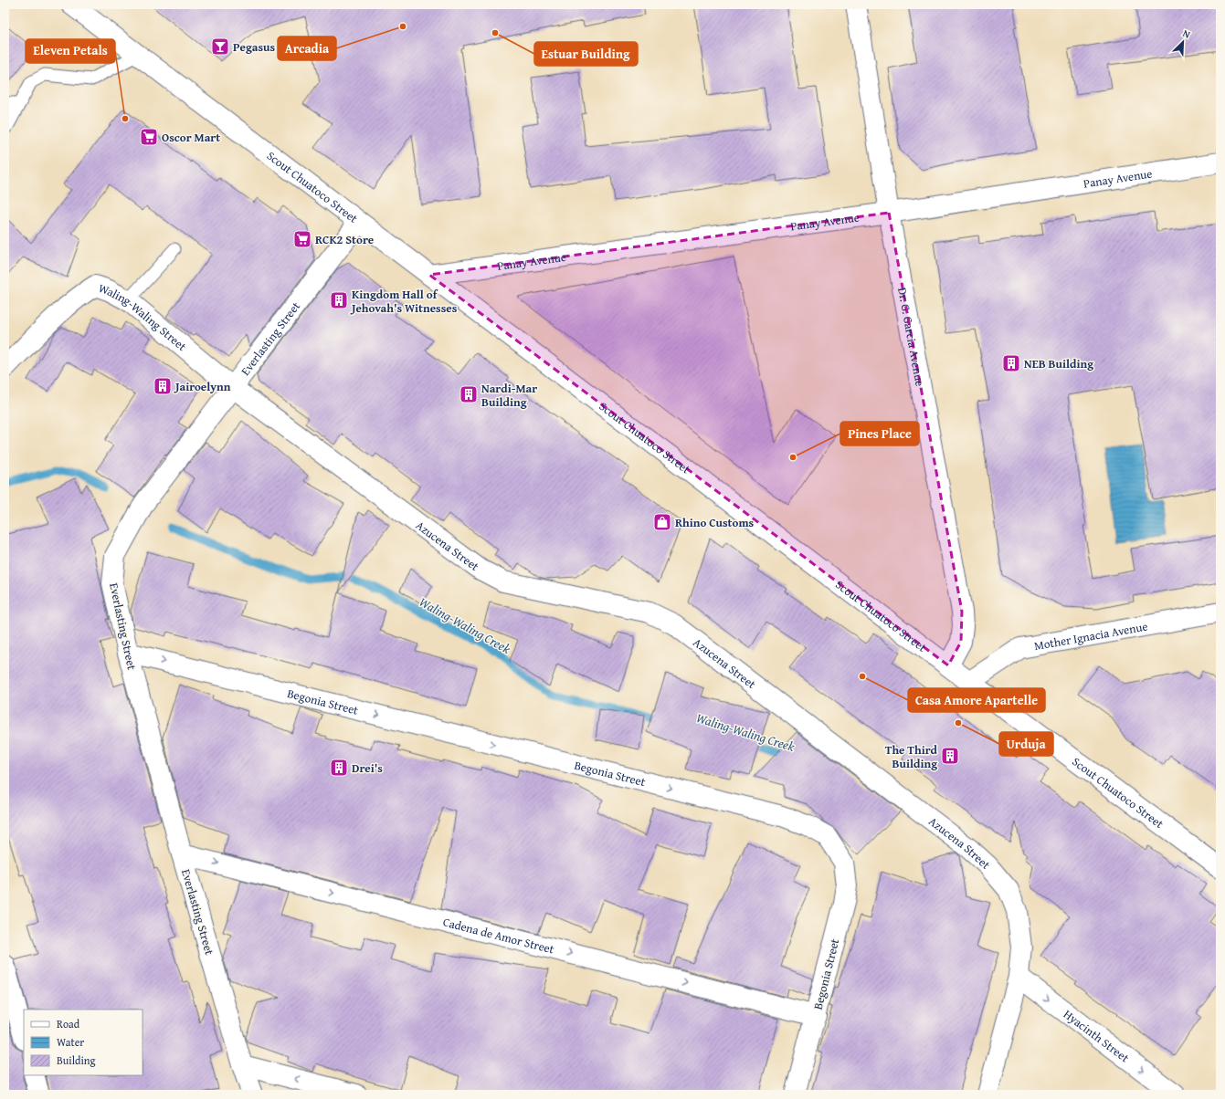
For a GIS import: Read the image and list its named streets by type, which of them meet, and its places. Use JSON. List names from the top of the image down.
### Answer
{
  "streets": {
    "street": [
      "Panay Avenue",
      "Scout Chuatoco Street",
      "Waling-Waling Street",
      "Dr. G. Garcia Avenue",
      "Everlasting Street",
      "Azucena Street",
      "Mother Ignacia Avenue",
      "Begonia Street",
      "Cadena de Amor Street",
      "Hyacinth Street"
    ]
  },
  "crossings": [
    ["Panay Avenue", "Scout Chuatoco Street"],
    ["Panay Avenue", "Dr. G. Garcia Avenue"],
    ["Scout Chuatoco Street", "Dr. G. Garcia Avenue"],
    ["Scout Chuatoco Street", "Everlasting Street"],
    ["Scout Chuatoco Street", "Mother Ignacia Avenue"],
    ["Waling-Waling Street", "Everlasting Street"],
    ["Waling-Waling Street", "Azucena Street"],
    ["Everlasting Street", "Azucena Street"],
    ["Everlasting Street", "Begonia Street"],
    ["Everlasting Street", "Cadena de Amor Street"],
    ["Azucena Street", "Hyacinth Street"],
    ["Begonia Street", "Cadena de Amor Street"]
  ],
  "one_way": ["Begonia Street", "Cadena de Amor Street", "Hyacinth Street"],
  "water": ["Waling-Waling Creek"],
  "places": {
    "other": [
      "Arcadia",
      "Estuar Building",
      "Eleven Petals",
      "Pines Place",
      "Casa Amore Apartelle",
      "Urduja"
    ],
    "bar": ["Pegasus"],
    "supermarket": ["Oscor Mart", "RCK2 Store"],
    "building": [
      "Kingdom Hall of Jehovah's Witnesses",
      "NEB Building",
      "Jairoelynn",
      "Nardi-Mar Building",
      "The Third Building",
      "Drei's"
    ],
    "shop": ["Rhino Customs"]
  },
  "legend": ["Road", "Water", "Building"],
  "north": "top right"
}
